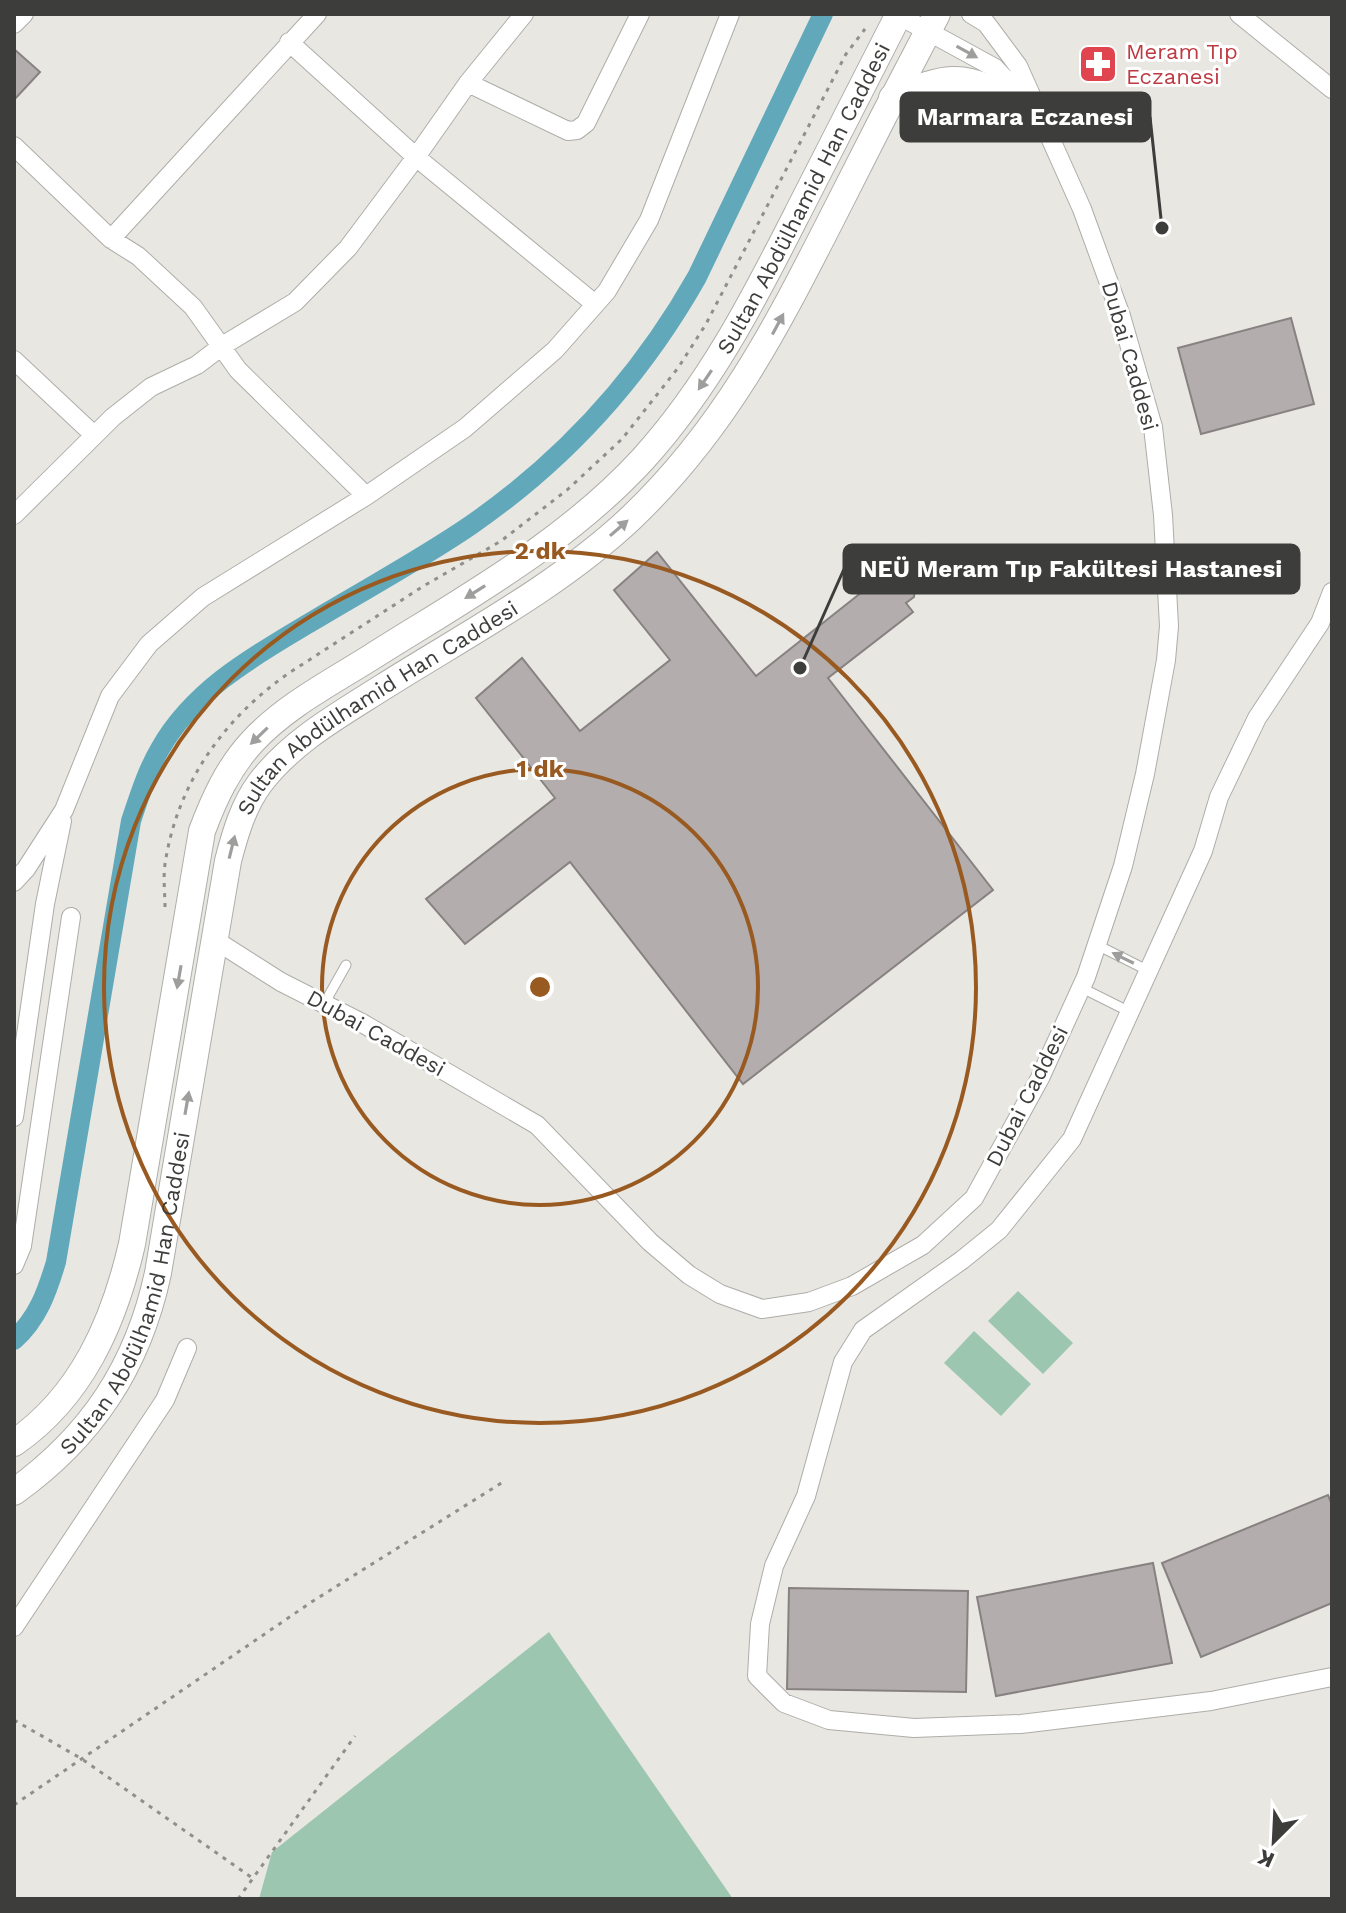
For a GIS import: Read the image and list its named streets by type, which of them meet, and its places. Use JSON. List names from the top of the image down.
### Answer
{
  "streets": {
    "main road": ["Sultan Abdülhamid Han Caddesi"],
    "street": ["Dubai Caddesi"]
  },
  "crossings": [
    ["Sultan Abdülhamid Han Caddesi", "Dubai Caddesi"]
  ],
  "places": {
    "pharmacy": ["Meram Tıp Eczanesi"],
    "other": ["Marmara Eczanesi", "NEÜ Meram Tıp Fakültesi Hastanesi"]
  },
  "north": "bottom left",
  "rings": ["2 dk", "1 dk"]
}
